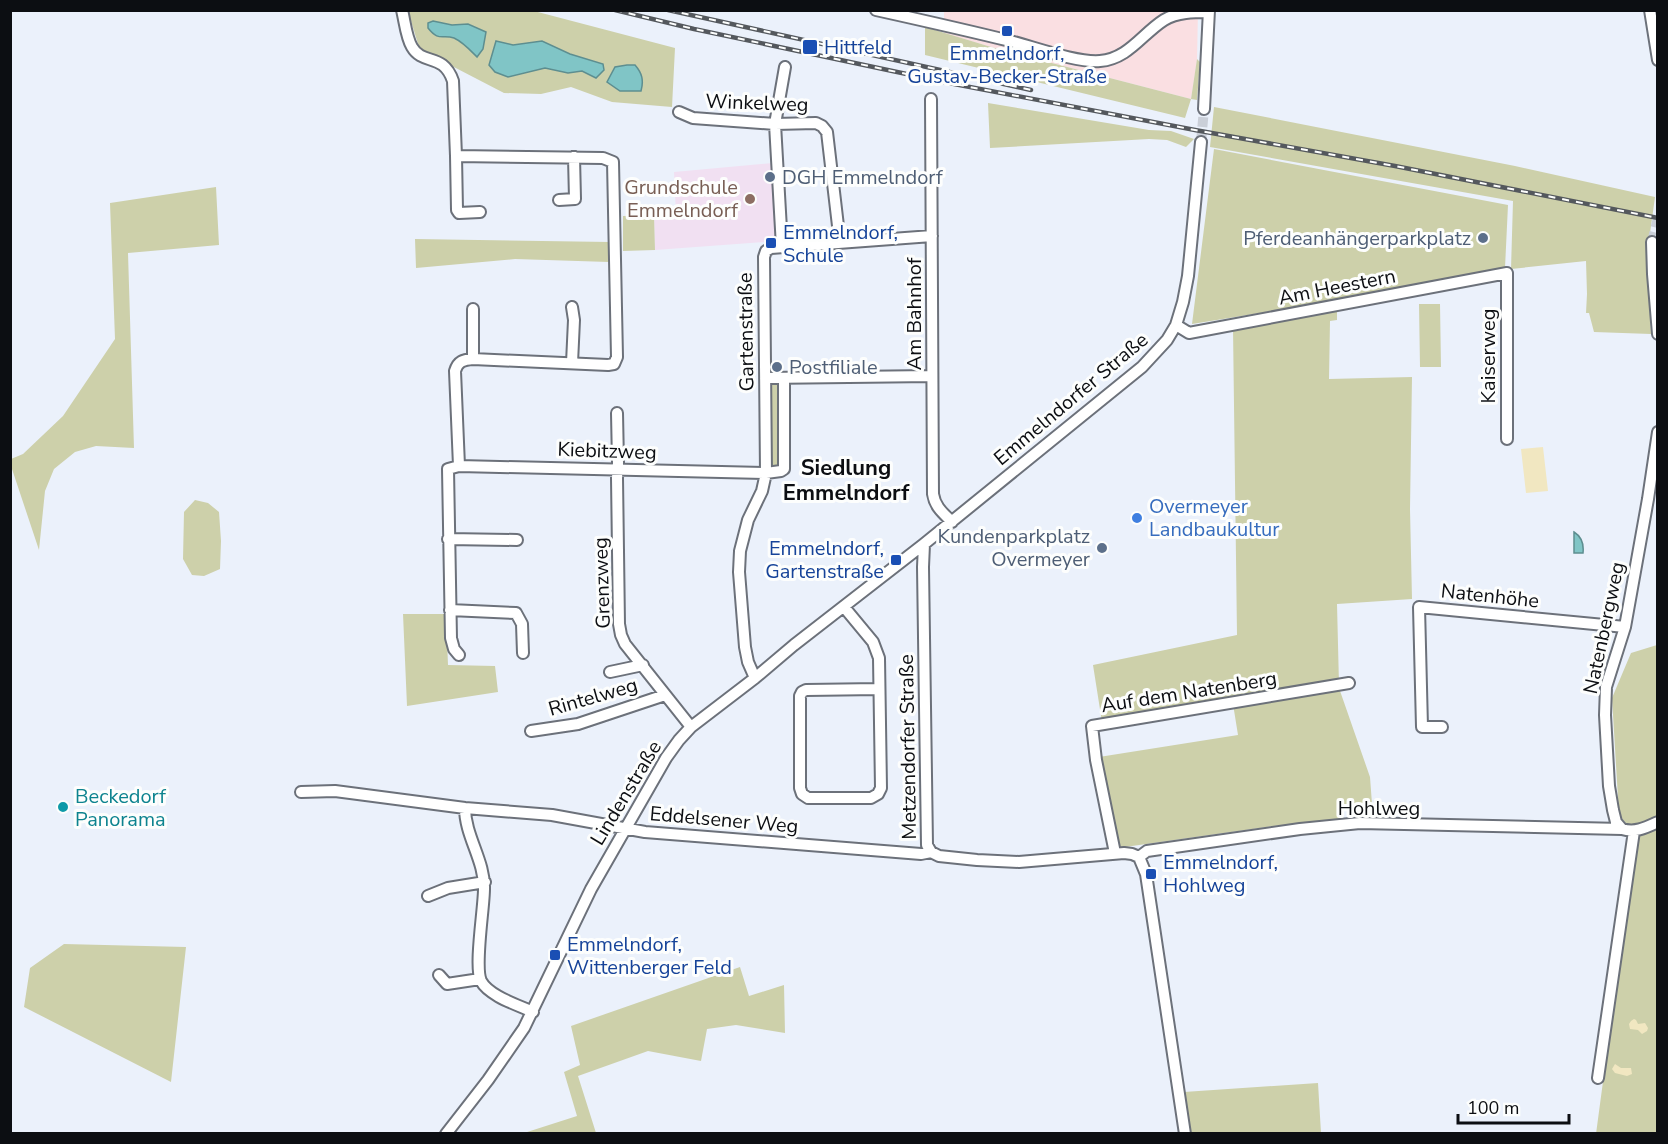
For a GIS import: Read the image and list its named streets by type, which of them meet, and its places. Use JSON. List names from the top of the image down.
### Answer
{
  "streets": {
    "street": [
      "Winkelweg",
      "Am Heestern",
      "Am Bahnhof",
      "Gartenstraße",
      "Kaiserweg",
      "Emmelndorfer Straße",
      "Kiebitzweg",
      "Grenzweg",
      "Natenhöhe",
      "Natenbergweg",
      "Auf dem Natenberg",
      "Rintelweg",
      "Metzendorfer Straße",
      "Lindenstraße",
      "Hohlweg",
      "Eddelsener Weg"
    ]
  },
  "crossings": [
    ["Am Heestern", "Kaiserweg"],
    ["Am Heestern", "Emmelndorfer Straße"],
    ["Am Bahnhof", "Emmelndorfer Straße"],
    ["Gartenstraße", "Kiebitzweg"],
    ["Gartenstraße", "Lindenstraße"],
    ["Emmelndorfer Straße", "Metzendorfer Straße"],
    ["Emmelndorfer Straße", "Lindenstraße"],
    ["Kiebitzweg", "Grenzweg"],
    ["Grenzweg", "Rintelweg"],
    ["Grenzweg", "Lindenstraße"],
    ["Natenhöhe", "Natenbergweg"],
    ["Natenbergweg", "Hohlweg"],
    ["Auf dem Natenberg", "Metzendorfer Straße"],
    ["Metzendorfer Straße", "Lindenstraße"],
    ["Metzendorfer Straße", "Hohlweg"],
    ["Metzendorfer Straße", "Eddelsener Weg"],
    ["Lindenstraße", "Eddelsener Weg"]
  ],
  "districts": ["Siedlung Emmelndorf"],
  "places": {
    "transit": [
      "Emmelndorf, Gustav-Becker-Straße",
      "Hittfeld",
      "Emmelndorf, Schule",
      "Emmelndorf, Gartenstraße",
      "Emmelndorf, Hohlweg",
      "Emmelndorf, Wittenberger Feld"
    ],
    "other": [
      "DGH Emmelndorf",
      "Grundschule Emmelndorf",
      "Pferdeanhängerparkplatz",
      "Postfiliale",
      "Overmeyer Landbaukultur",
      "Kundenparkplatz Overmeyer",
      "Beckedorf Panorama"
    ]
  },
  "scale_bar": "100 m"
}
